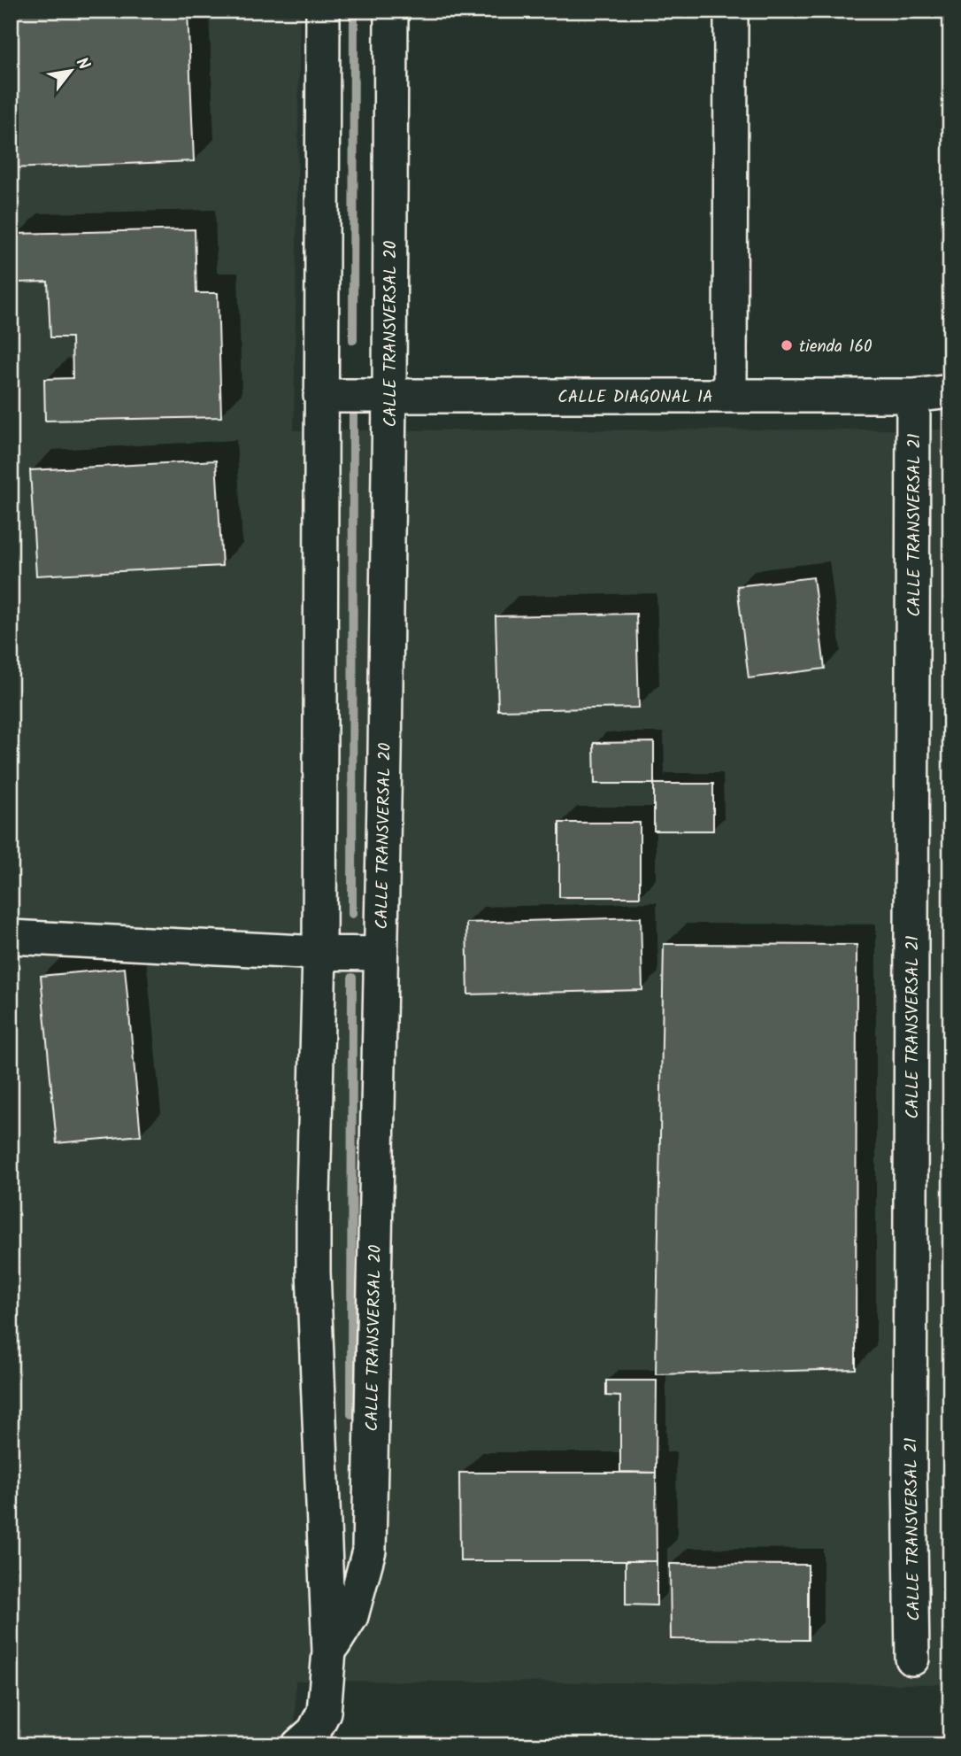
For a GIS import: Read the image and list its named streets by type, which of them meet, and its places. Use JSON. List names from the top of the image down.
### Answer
{
  "streets": {
    "street": ["CALLE TRANSVERSAL 20", "CALLE DIAGONAL 1A", "CALLE TRANSVERSAL 21"]
  },
  "crossings": [
    ["CALLE TRANSVERSAL 20", "CALLE DIAGONAL 1A"],
    ["CALLE DIAGONAL 1A", "CALLE TRANSVERSAL 21"]
  ],
  "places": ["tienda 160"],
  "north": "top right"
}
